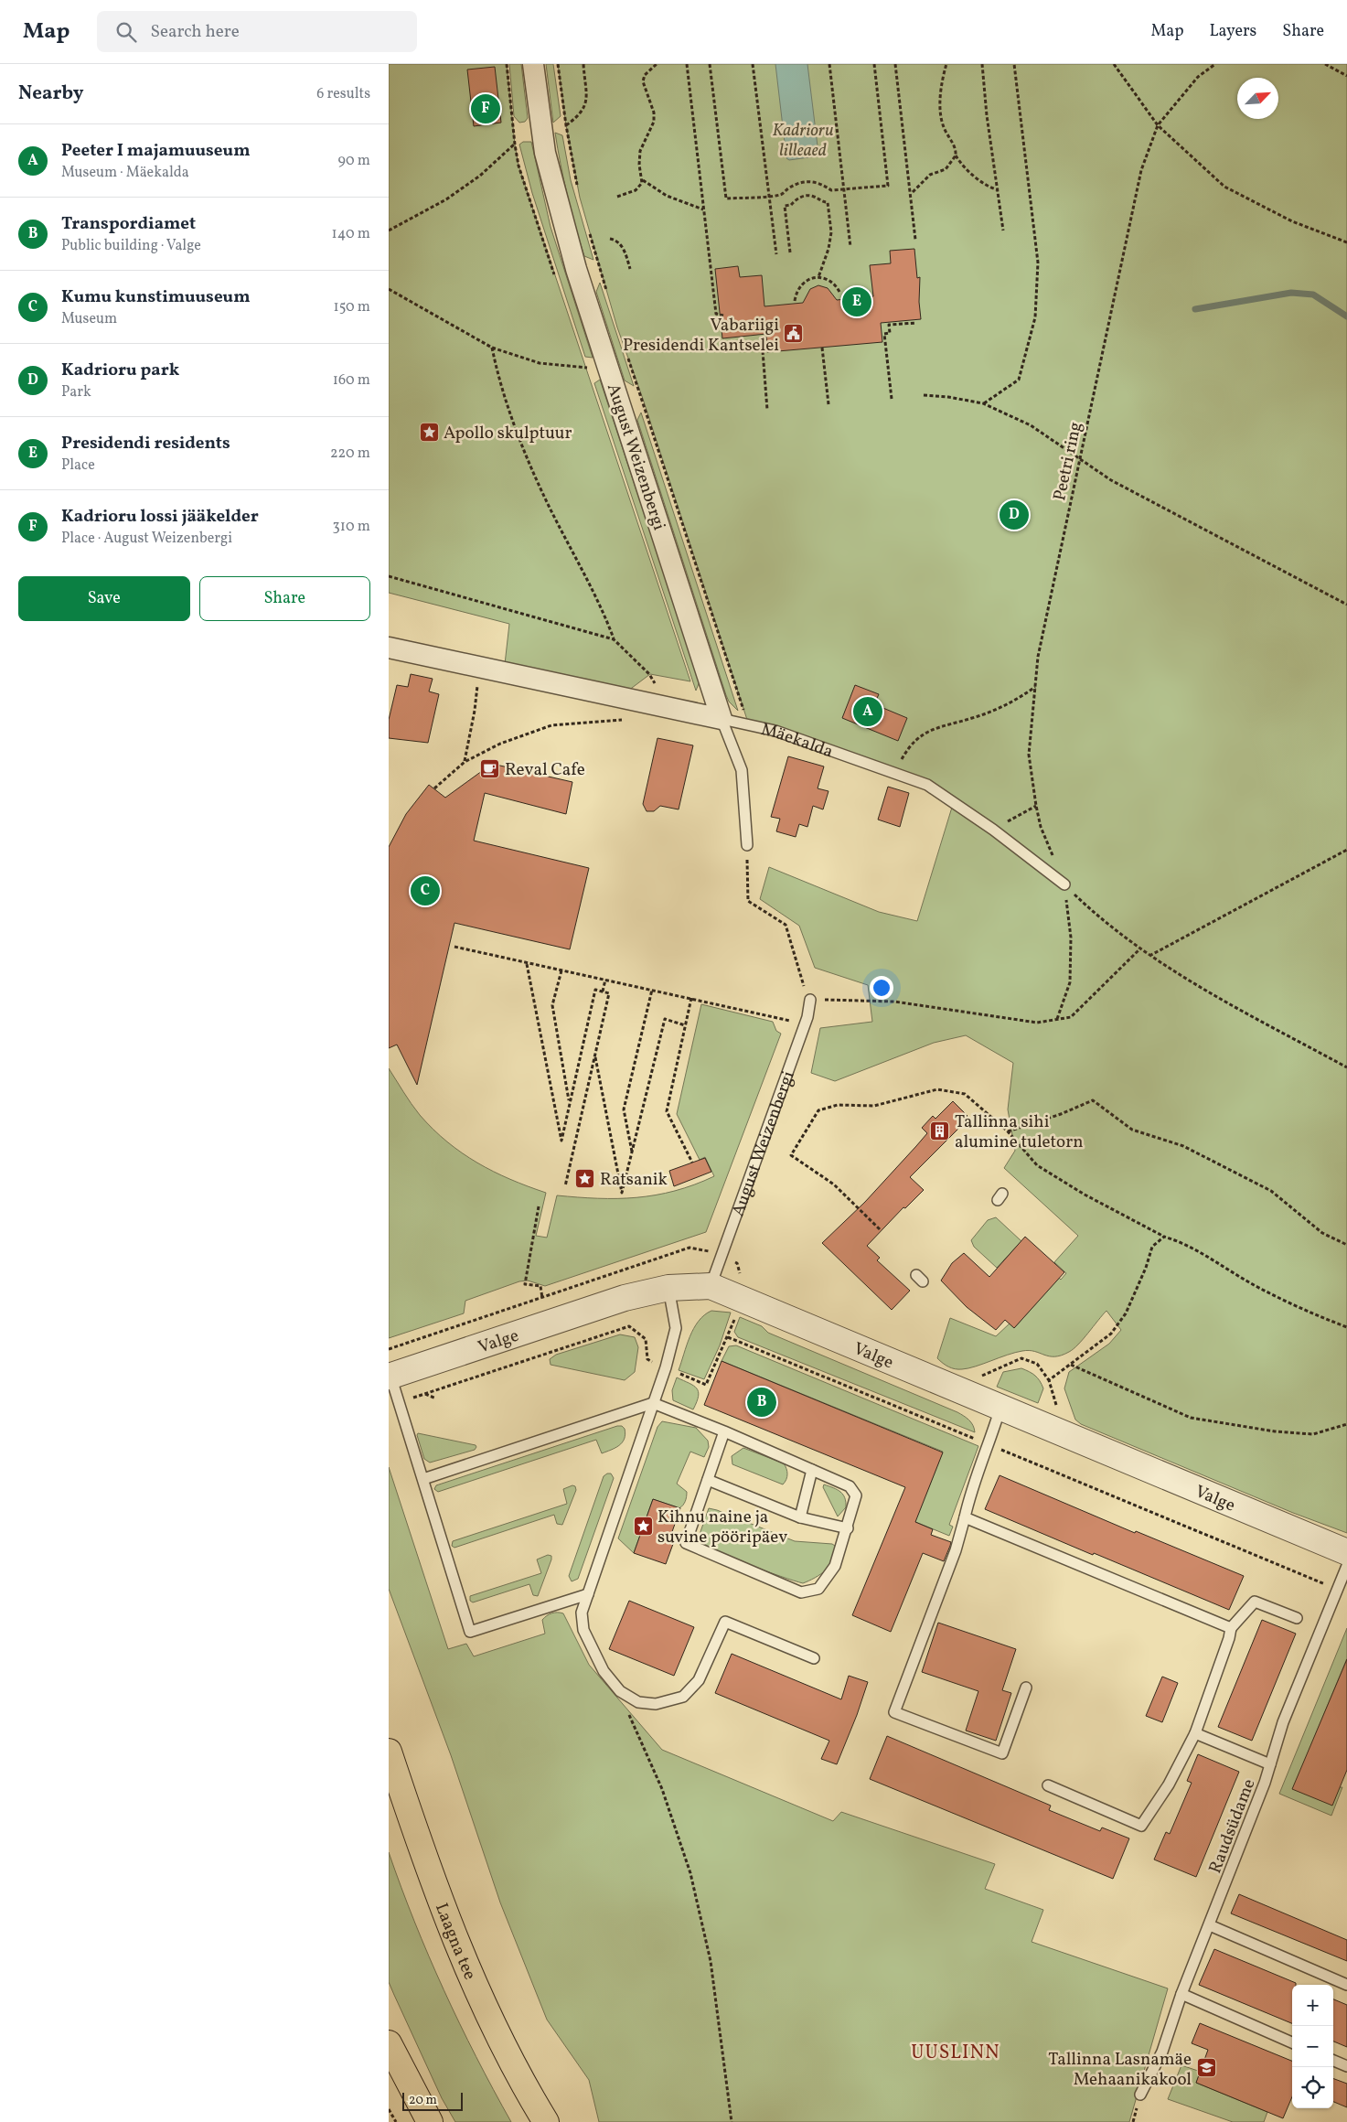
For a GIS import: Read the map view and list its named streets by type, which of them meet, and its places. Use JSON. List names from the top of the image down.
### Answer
{
  "streets": {
    "main road": ["Laagna tee"],
    "street": ["August Weizenbergi", "Mäekalda", "Valge"],
    "lane": ["Raudsüdame"],
    "path": ["Peetri ring"]
  },
  "crossings": [
    ["August Weizenbergi", "Mäekalda"],
    ["August Weizenbergi", "Valge"],
    ["Peetri ring", "Mäekalda"]
  ],
  "districts": ["UUSLINN"],
  "parks": ["Kadrioru lilleaed"],
  "places": {
    "public building": ["Vabariigi Presidendi Kantselei"],
    "place": ["Apollo skulptuur", "Ratsanik", "Kihnu naine ja suvine pööripäev"],
    "cafe": ["Reval Cafe"],
    "building": ["Tallinna sihi alumine tuletorn"],
    "school or university": ["Tallinna Lasnamäe Mehaanikakool"]
  },
  "scale_bar": "20 m",
  "north": "top right",
  "page": {
    "header": "Map",
    "search": "Search here",
    "nav": ["Map", "Layers", "Share"],
    "heading": ["Nearby", "6 results"],
    "pins": [
      "F",
      "E",
      "D",
      "A",
      "C",
      "B"
    ],
    "list": [
      {
        "mark": "A",
        "name": "Peeter I majamuuseum",
        "note": "Museum · Mäekalda",
        "value": "90 m"
      },
      {
        "mark": "B",
        "name": "Transpordiamet",
        "note": "Public building · Valge",
        "value": "140 m"
      },
      {
        "mark": "C",
        "name": "Kumu kunstimuuseum",
        "note": "Museum",
        "value": "150 m"
      },
      {
        "mark": "D",
        "name": "Kadrioru park",
        "note": "Park",
        "value": "160 m"
      },
      {
        "mark": "E",
        "name": "Presidendi residents",
        "note": "Place",
        "value": "220 m"
      },
      {
        "mark": "F",
        "name": "Kadrioru lossi jääkelder",
        "note": "Place · August Weizenbergi",
        "value": "310 m"
      }
    ],
    "buttons": ["Save", "Share"],
    "map_buttons": ["+", "−"],
    "scale": "20 m"
  }
}
